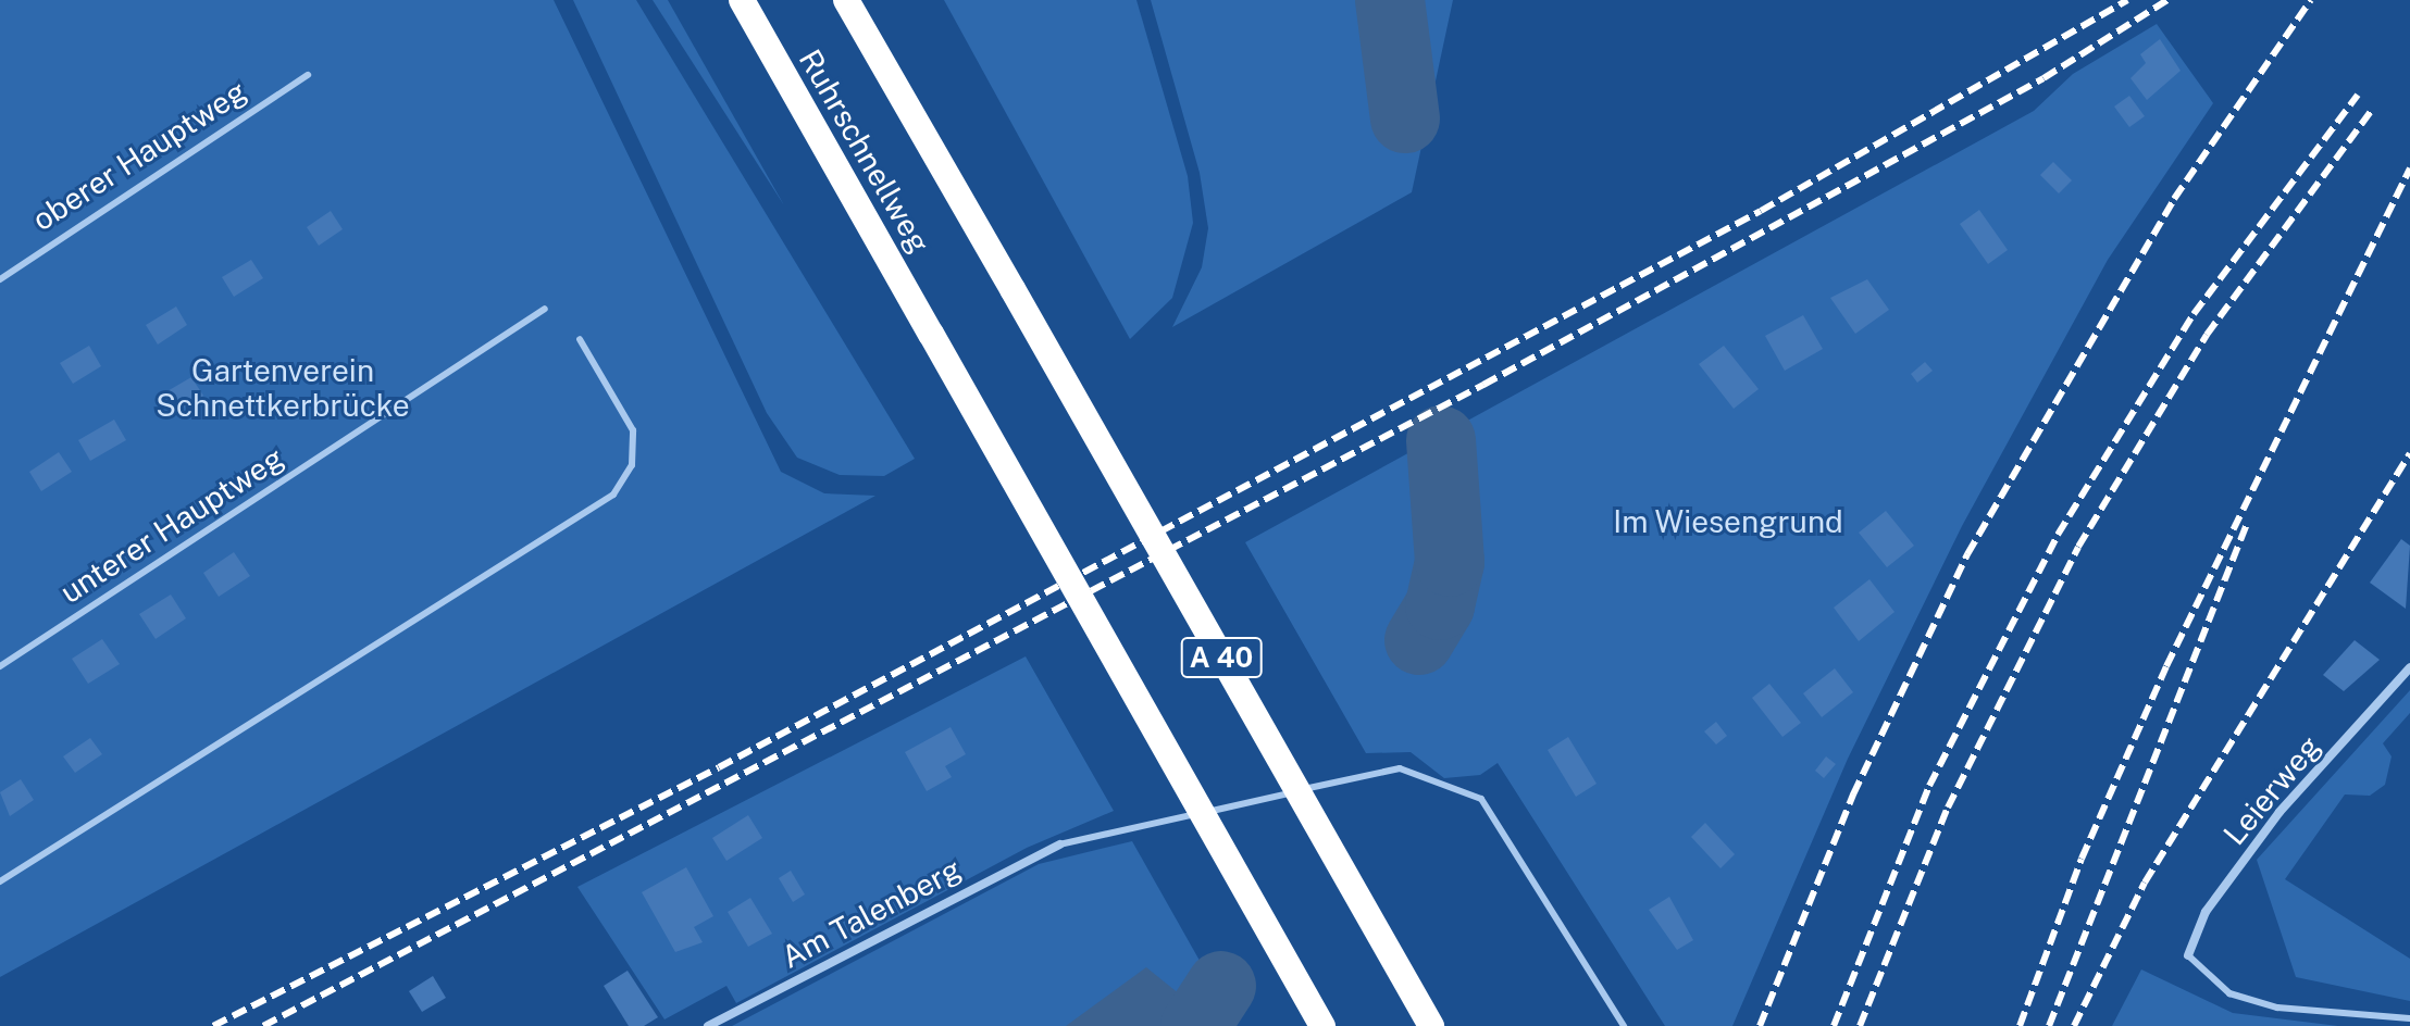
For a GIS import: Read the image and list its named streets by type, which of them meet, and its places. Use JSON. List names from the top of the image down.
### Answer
{
  "streets": {
    "highway": ["Ruhrschnellweg", "A 40"],
    "street": ["Leierweg", "Am Talenberg"],
    "lane": ["oberer Hauptweg", "unterer Hauptweg"]
  },
  "parks": ["Gartenverein Schnettkerbrücke", "Im Wiesengrund"]
}
